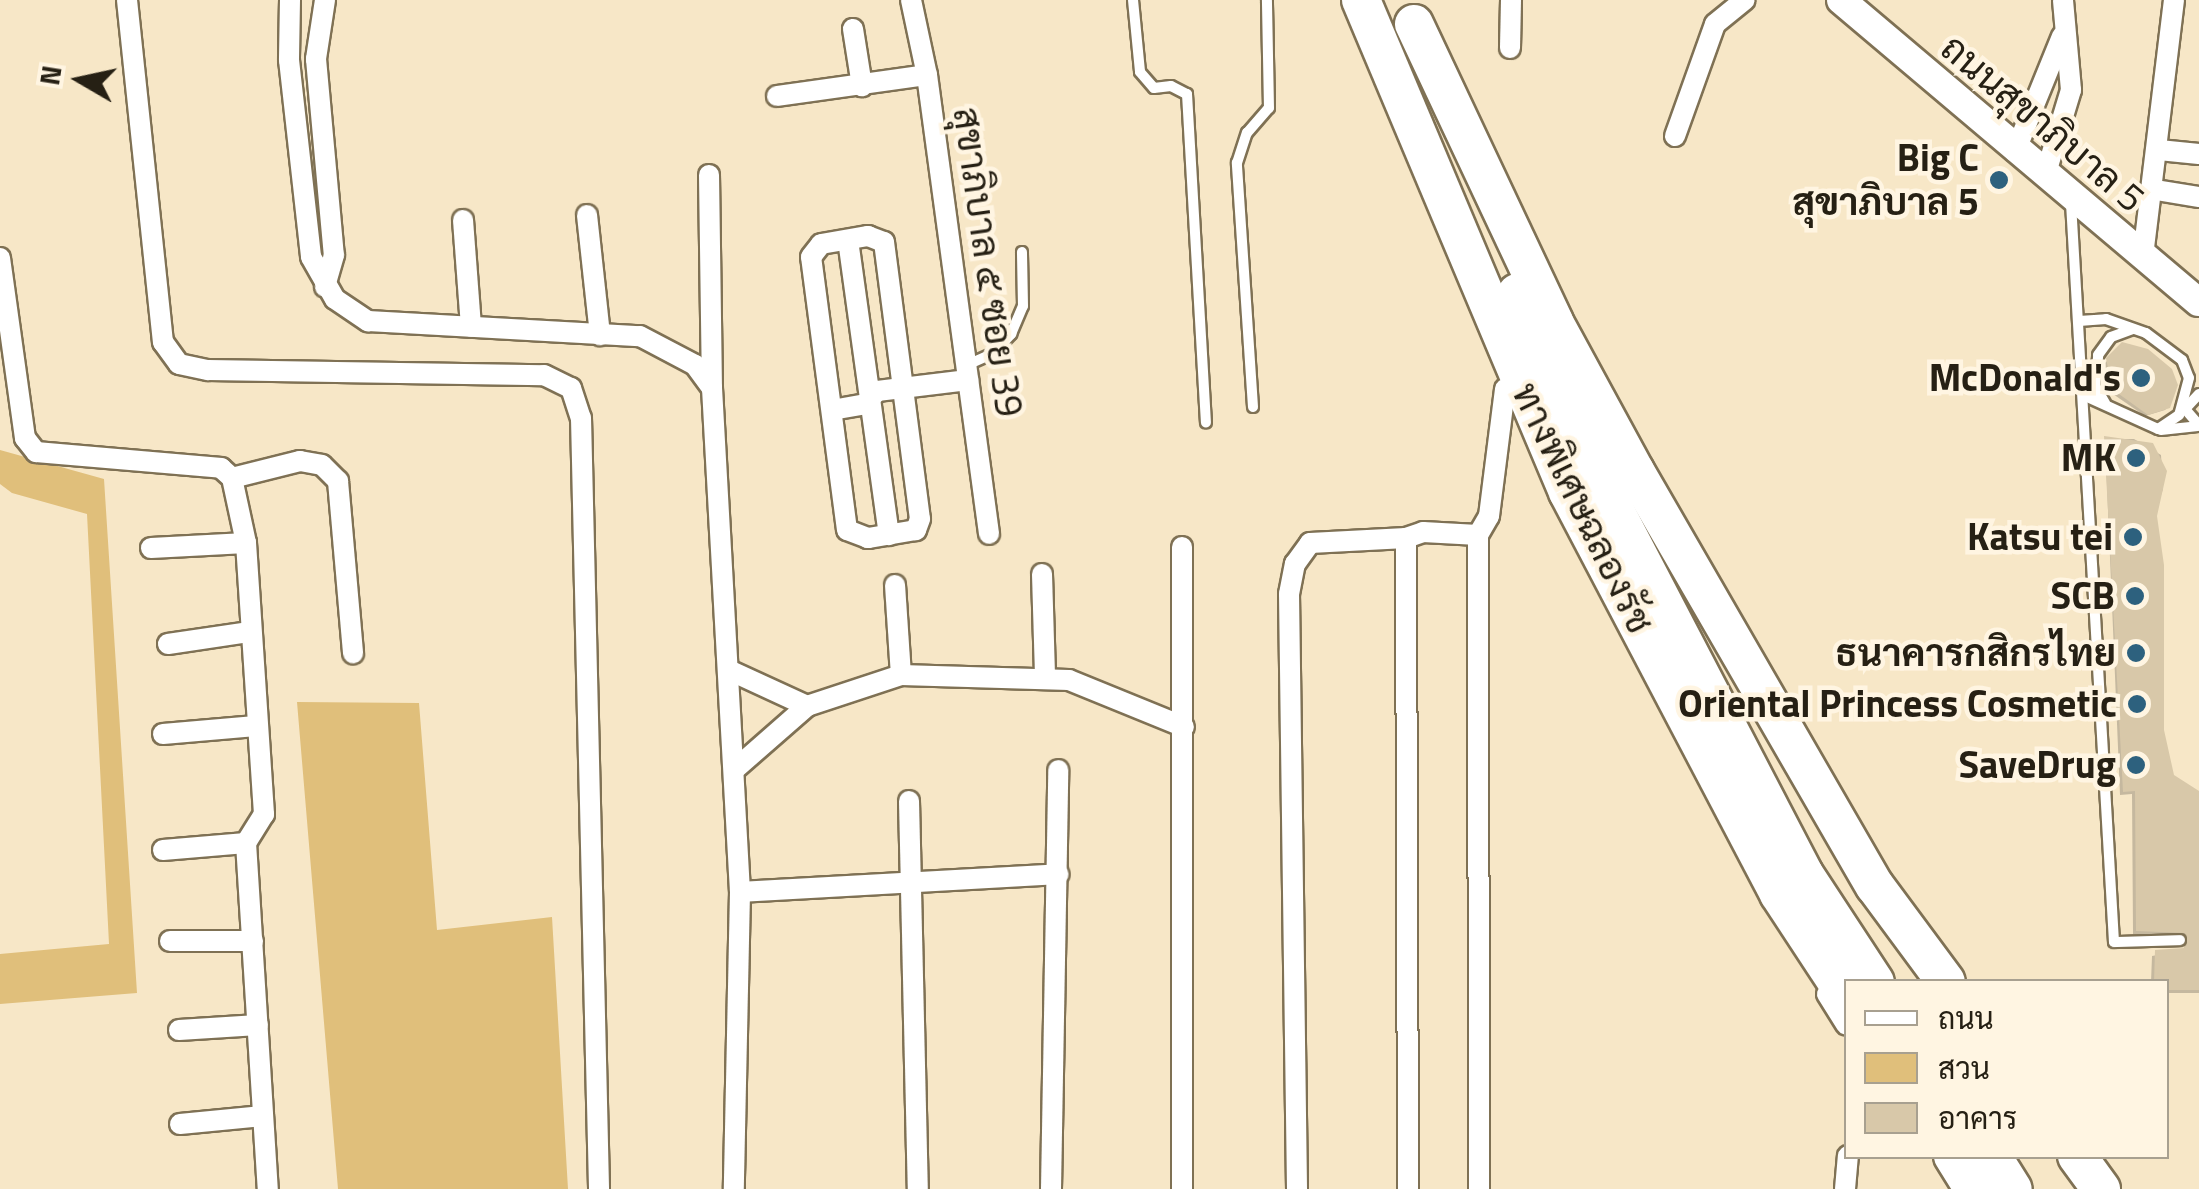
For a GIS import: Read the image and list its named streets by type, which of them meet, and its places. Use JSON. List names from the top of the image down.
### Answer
{
  "streets": {
    "highway": ["ทางพิเศษฉลองรัช"],
    "main road": ["ถนนสุขาภิบาล 5"],
    "street": ["สุขาภิบาล ๕ ซอย 39"]
  },
  "places": [
    "Big C สุขาภิบาล 5",
    "McDonald's",
    "MK",
    "Katsu tei",
    "SCB",
    "ธนาคารกสิกรไทย",
    "Oriental Princess Cosmetic",
    "SaveDrug"
  ],
  "legend": ["ถนน", "สวน", "อาคาร"],
  "north": "left"
}
